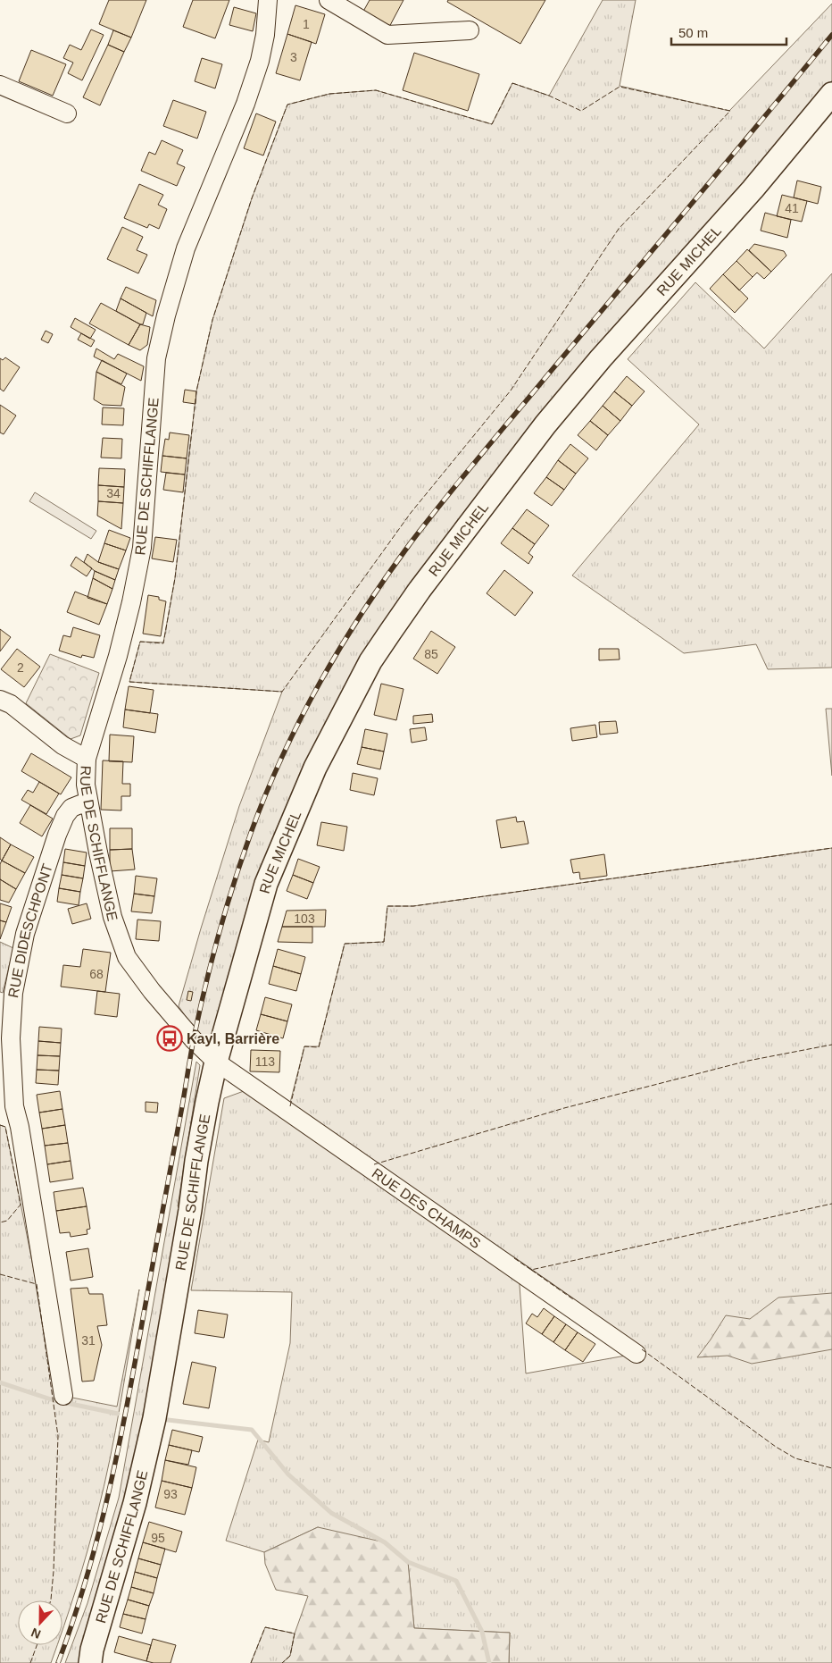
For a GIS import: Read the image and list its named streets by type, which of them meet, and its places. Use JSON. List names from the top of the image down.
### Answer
{
  "streets": {
    "main road": ["RUE MICHEL", "RUE DE SCHIFFLANGE"],
    "street": ["RUE DIDESCHPONT", "RUE DES CHAMPS"]
  },
  "crossings": [
    ["RUE MICHEL", "RUE DE SCHIFFLANGE"],
    ["RUE MICHEL", "RUE DES CHAMPS"],
    ["RUE DE SCHIFFLANGE", "RUE DIDESCHPONT"],
    ["RUE DE SCHIFFLANGE", "RUE DES CHAMPS"]
  ],
  "places": {
    "bus stop": ["Kayl, Barrière"]
  },
  "house_numbers": [
    "1",
    "3",
    "41",
    "34",
    "85",
    "2",
    "103",
    "68",
    "113",
    "31",
    "93",
    "95"
  ],
  "scale_bar": "50 m",
  "north": "bottom"
}
